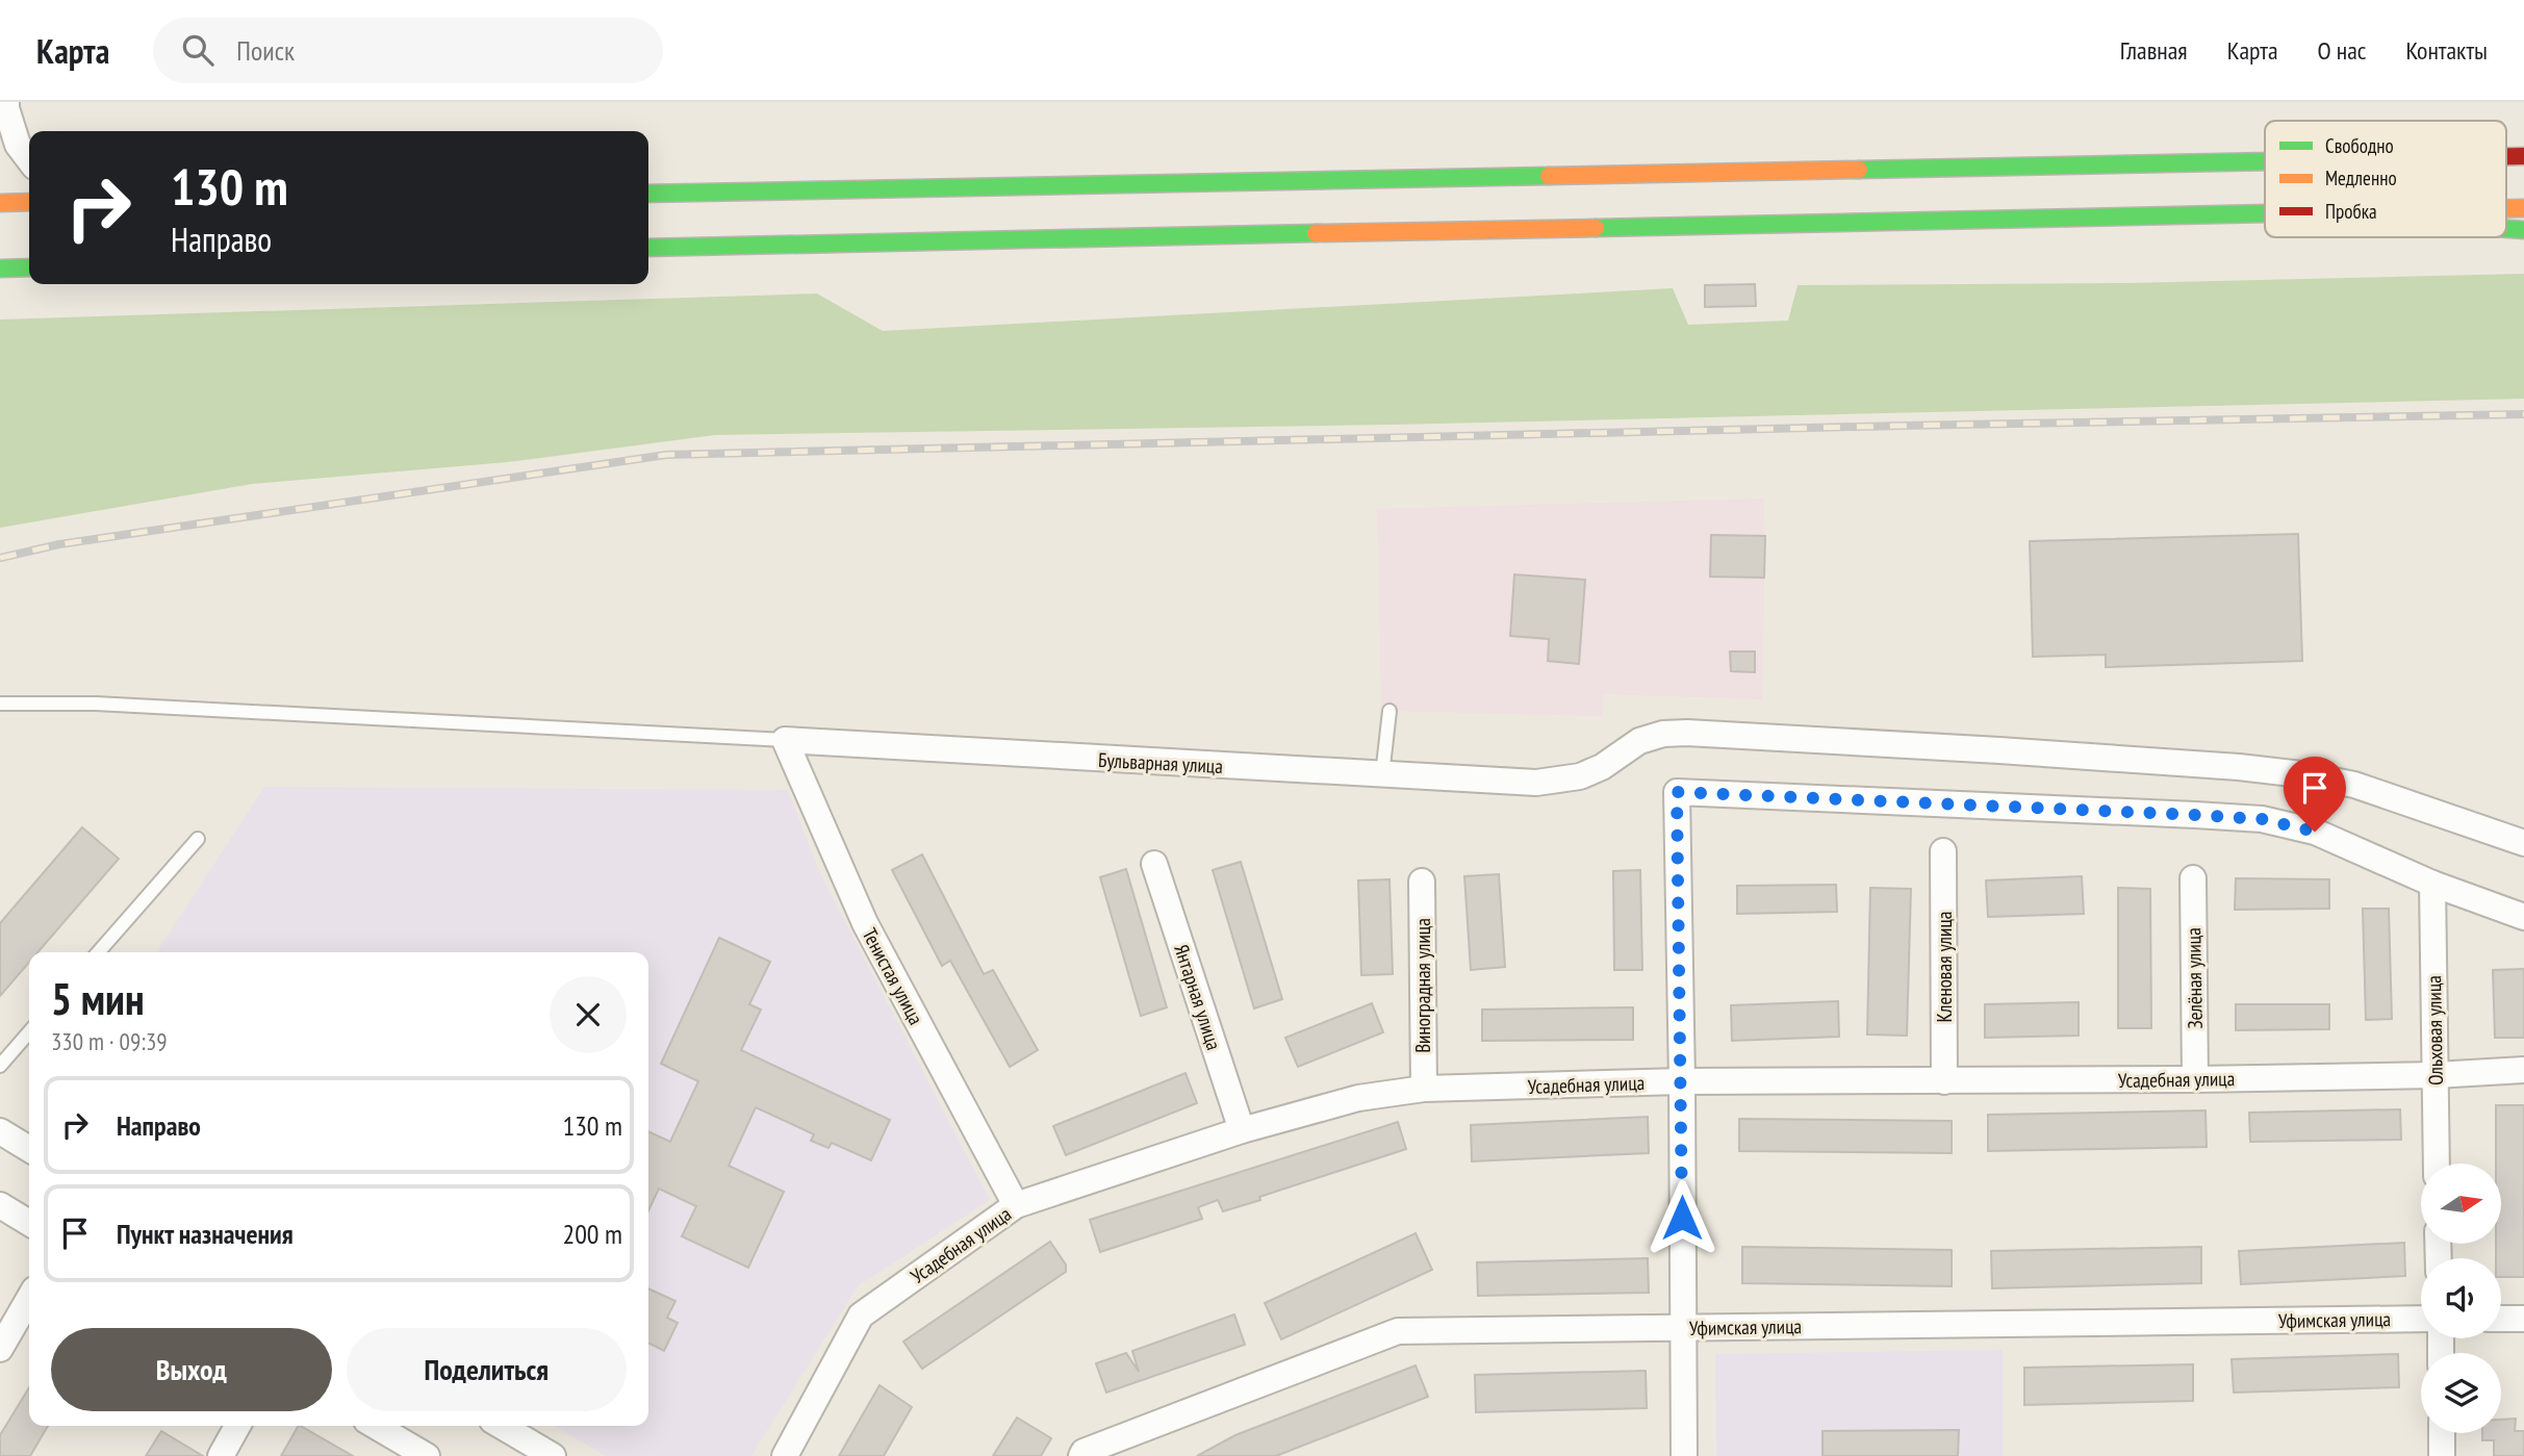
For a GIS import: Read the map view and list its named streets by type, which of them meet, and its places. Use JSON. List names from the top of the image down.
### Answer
{
  "streets": {
    "street": [
      "Бульварная улица",
      "Кленовая улица",
      "Тенистая улица",
      "Зелёная улица",
      "Виноградная улица",
      "Янтарная улица",
      "Ольховая улица",
      "Усадебная улица",
      "Уфимская улица"
    ]
  },
  "crossings": [
    ["Бульварная улица", "Тенистая улица"],
    ["Кленовая улица", "Усадебная улица"],
    ["Тенистая улица", "Усадебная улица"],
    ["Зелёная улица", "Усадебная улица"],
    ["Виноградная улица", "Усадебная улица"],
    ["Янтарная улица", "Усадебная улица"],
    ["Ольховая улица", "Усадебная улица"]
  ],
  "legend": ["Свободно", "Медленно", "Пробка"],
  "north": "right",
  "page": {
    "header": "Карта",
    "search": "Поиск",
    "nav": [
      "Главная",
      "Карта",
      "О нас",
      "Контакты"
    ],
    "turn": ["130 m", "Направо"],
    "heading": ["5 мин", "330 m · 09:39"],
    "list": [
      {
        "name": "Направо",
        "value": "130 m"
      },
      {
        "name": "Пункт назначения",
        "value": "200 m"
      }
    ],
    "buttons": ["Выход", "Поделиться"]
  }
}
